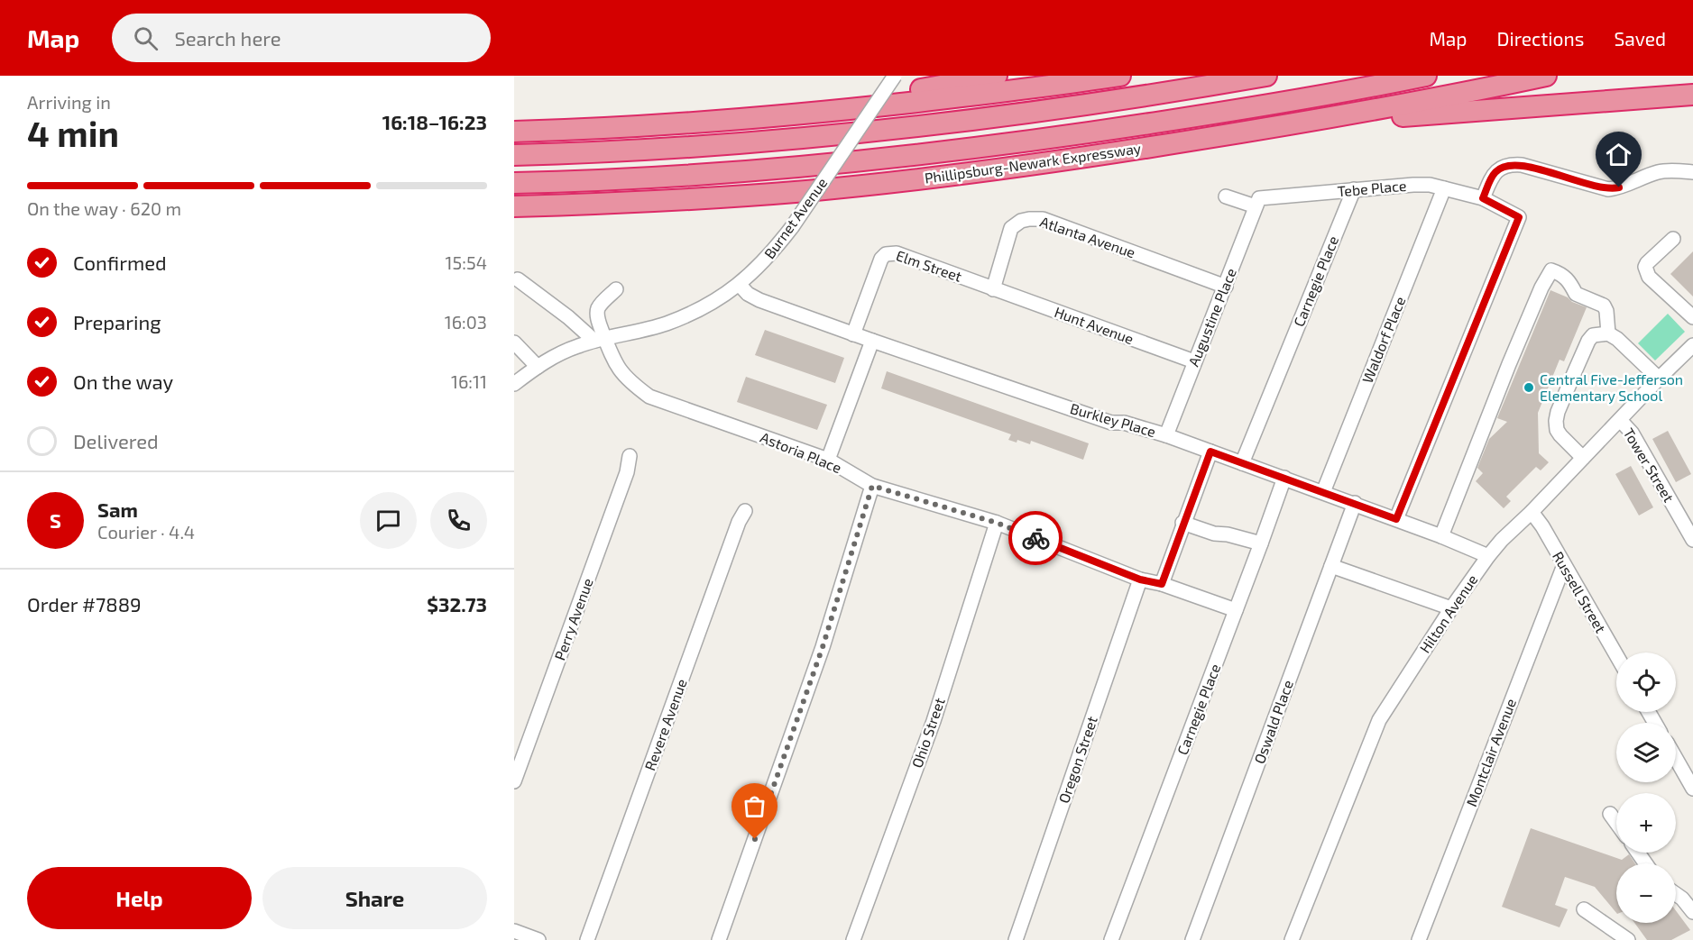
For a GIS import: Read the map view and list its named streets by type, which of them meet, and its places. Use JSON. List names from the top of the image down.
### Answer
{
  "streets": {
    "highway": ["Phillipsburg-Newark Expressway"],
    "street": [
      "Tebe Place",
      "Burnet Avenue",
      "Atlanta Avenue",
      "Elm Street",
      "Carnegie Place",
      "Augustine Place",
      "Hunt Avenue",
      "Waldorf Place",
      "Burkley Place",
      "Astoria Place",
      "Tower Street",
      "Russell Street",
      "Hilton Avenue",
      "Perry Avenue",
      "Oswald Place",
      "Revere Avenue",
      "Ohio Street",
      "Montclair Avenue",
      "Oregon Street"
    ]
  },
  "crossings": [
    ["Tebe Place", "Carnegie Place"],
    ["Tebe Place", "Augustine Place"],
    ["Tebe Place", "Waldorf Place"],
    ["Tebe Place", "Burkley Place"],
    ["Burnet Avenue", "Burkley Place"],
    ["Burnet Avenue", "Astoria Place"],
    ["Atlanta Avenue", "Elm Street"],
    ["Atlanta Avenue", "Augustine Place"],
    ["Atlanta Avenue", "Hunt Avenue"],
    ["Elm Street", "Hunt Avenue"],
    ["Elm Street", "Burkley Place"],
    ["Carnegie Place", "Burkley Place"],
    ["Carnegie Place", "Astoria Place"],
    ["Augustine Place", "Hunt Avenue"],
    ["Augustine Place", "Burkley Place"],
    ["Waldorf Place", "Burkley Place"],
    ["Burkley Place", "Hilton Avenue"],
    ["Burkley Place", "Oswald Place"],
    ["Astoria Place", "Ohio Street"],
    ["Astoria Place", "Oregon Street"],
    ["Tower Street", "Hilton Avenue"],
    ["Russell Street", "Hilton Avenue"],
    ["Russell Street", "Montclair Avenue"]
  ],
  "places": ["Central Five-Jefferson Elementary School"],
  "page": {
    "header": "Map",
    "search": "Search here",
    "nav": ["Map", "Directions", "Saved"],
    "heading": ["4 min", "Arriving in", "16:18–16:23"],
    "panel": [
      "Sam",
      "Courier · 4.4",
      "Order #7889",
      "$32.73"
    ],
    "bar": "On the way · 620 m",
    "list": [
      ["Confirmed", "15:54"],
      ["Preparing", "16:03"],
      ["On the way", "16:11"],
      "Delivered"
    ],
    "round": "S",
    "map_buttons": ["+", "−"],
    "buttons": ["Help", "Share"]
  }
}
